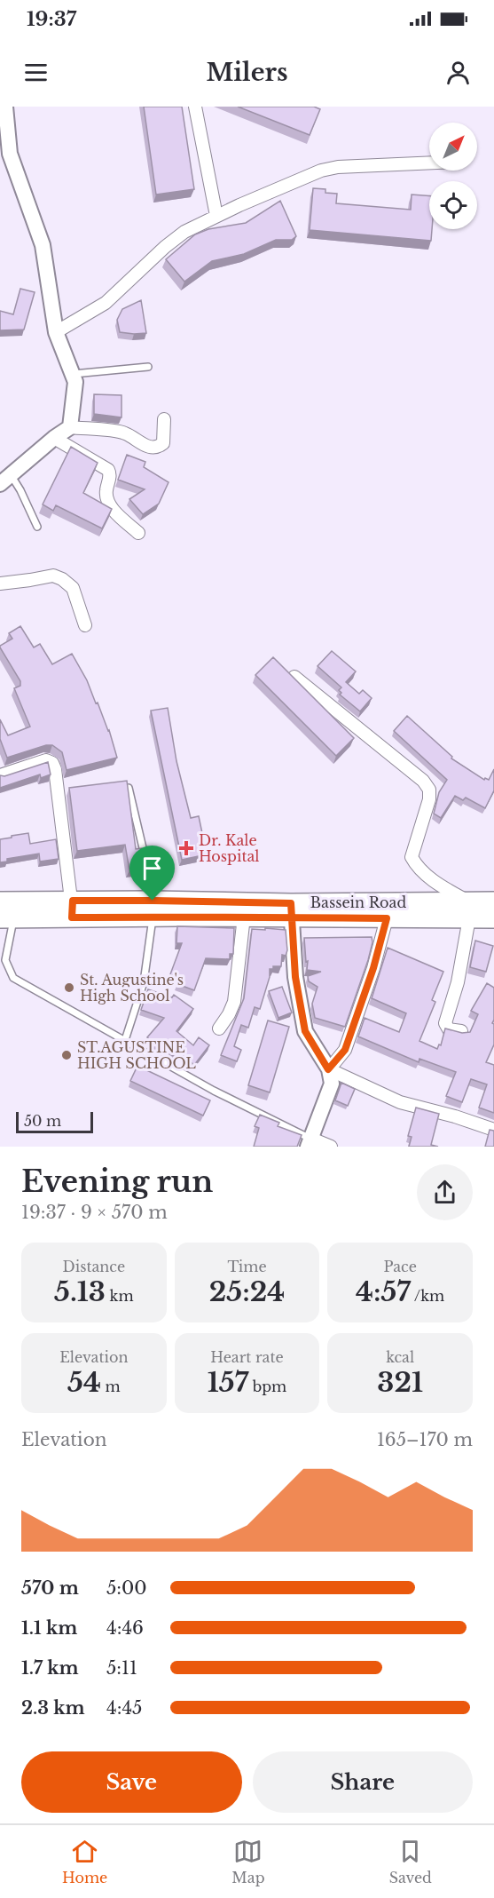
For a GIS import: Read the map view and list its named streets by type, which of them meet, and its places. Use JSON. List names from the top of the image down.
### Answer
{
  "streets": {
    "main road": ["Bassein Road"]
  },
  "places": {
    "health": ["Dr. Kale Hospital"],
    "other": ["St. Augustine's High School", "ST.AGUSTINE HIGH SCHOOL"]
  },
  "scale_bar": "50 m",
  "north": "top right",
  "page": {
    "status": "19:37",
    "header": "Milers",
    "scale": "50 m",
    "heading": ["Evening run", "19:37 · 9 × 570 m"],
    "stats": [
      ["Distance", "5.13 km"],
      ["Time", "25:24"],
      ["Pace", "4:57 /km"],
      ["Elevation", "54 m"],
      ["Heart rate", "157 bpm"],
      ["kcal", "321"]
    ],
    "chart": ["Elevation", "165–170 m"],
    "list": [
      {
        "name": "570 m",
        "note": "5:00"
      },
      {
        "name": "1.1 km",
        "note": "4:46"
      },
      {
        "name": "1.7 km",
        "note": "5:11"
      },
      {
        "name": "2.3 km",
        "note": "4:45"
      }
    ],
    "buttons": ["Save", "Share"],
    "tabs": ["Home", "Map", "Saved"]
  }
}
